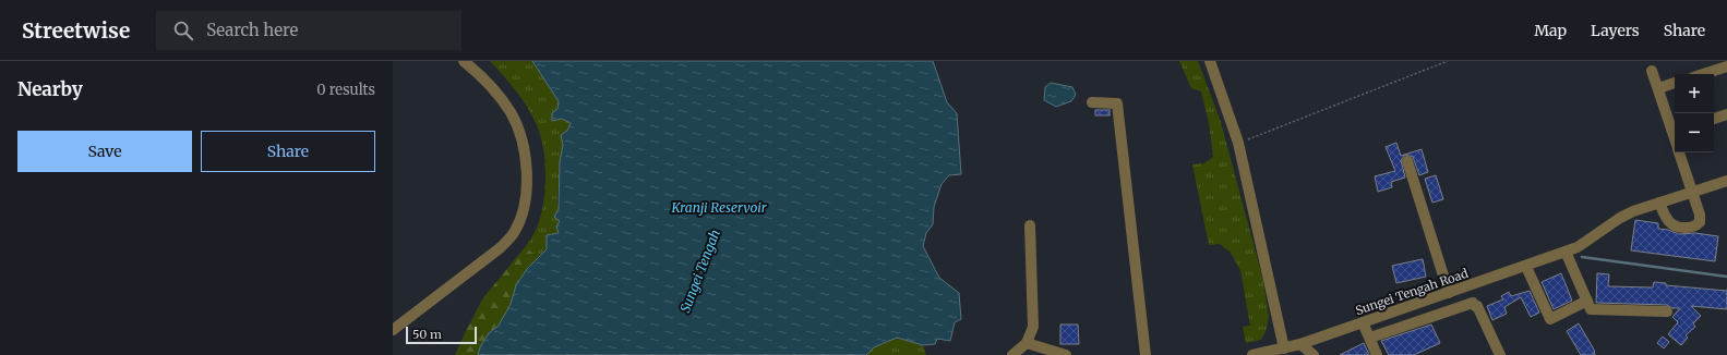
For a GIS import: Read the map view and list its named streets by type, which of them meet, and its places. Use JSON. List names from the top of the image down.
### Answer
{
  "streets": {
    "street": ["Sungei Tengah Road"]
  },
  "water": ["Kranji Reservoir", "Sungei Tengah"],
  "scale_bar": "50 m",
  "page": {
    "header": "Streetwise",
    "search": "Search here",
    "nav": ["Map", "Layers", "Share"],
    "heading": ["Nearby", "0 results"],
    "map_buttons": ["+", "−"],
    "buttons": ["Save", "Share"],
    "scale": "50 m"
  }
}
